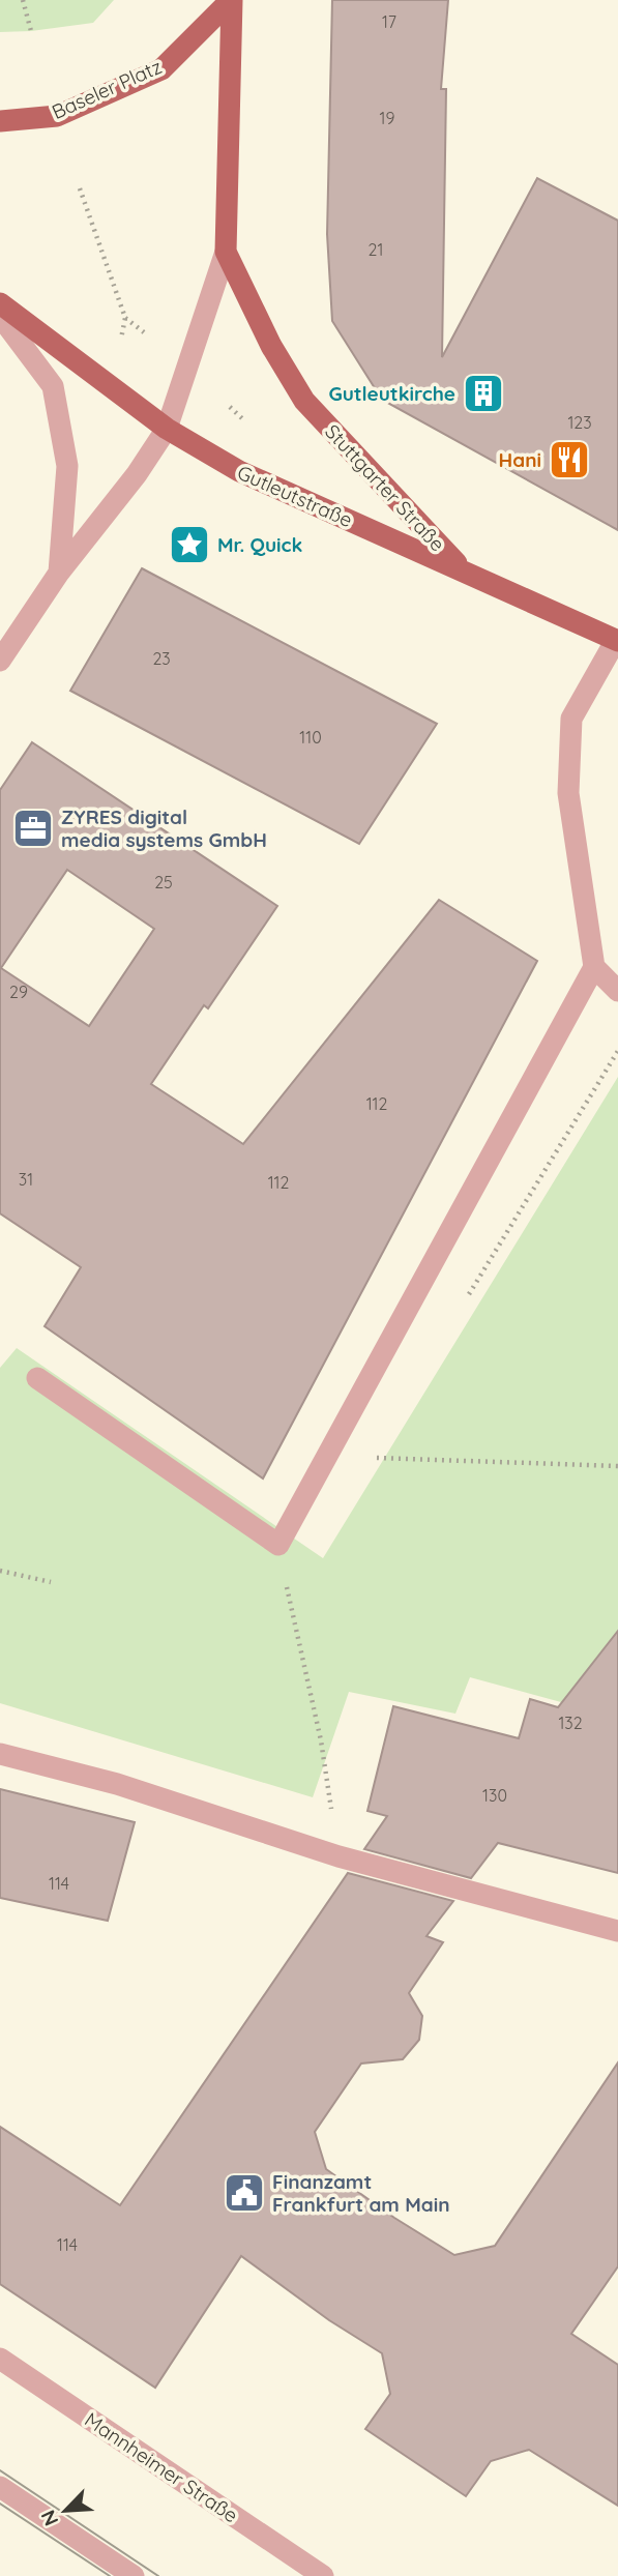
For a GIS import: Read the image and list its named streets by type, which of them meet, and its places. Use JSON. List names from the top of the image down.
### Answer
{
  "streets": {
    "main road": ["Baseler Platz", "Stuttgarter Straße", "Gutleutstraße"],
    "street": ["Mannheimer Straße"]
  },
  "crossings": [
    ["Baseler Platz", "Stuttgarter Straße"],
    ["Stuttgarter Straße", "Gutleutstraße"]
  ],
  "places": {
    "building": ["Gutleutkirche"],
    "restaurant": ["Hani"],
    "place": ["Mr. Quick"],
    "office": ["ZYRES digital media systems GmbH"],
    "public building": ["Finanzamt Frankfurt am Main"]
  },
  "house_numbers": [
    "17",
    "19",
    "21",
    "123",
    "23",
    "110",
    "25",
    "29",
    "112",
    "31",
    "112",
    "132",
    "130",
    "114",
    "114"
  ],
  "north": "bottom left"
}
